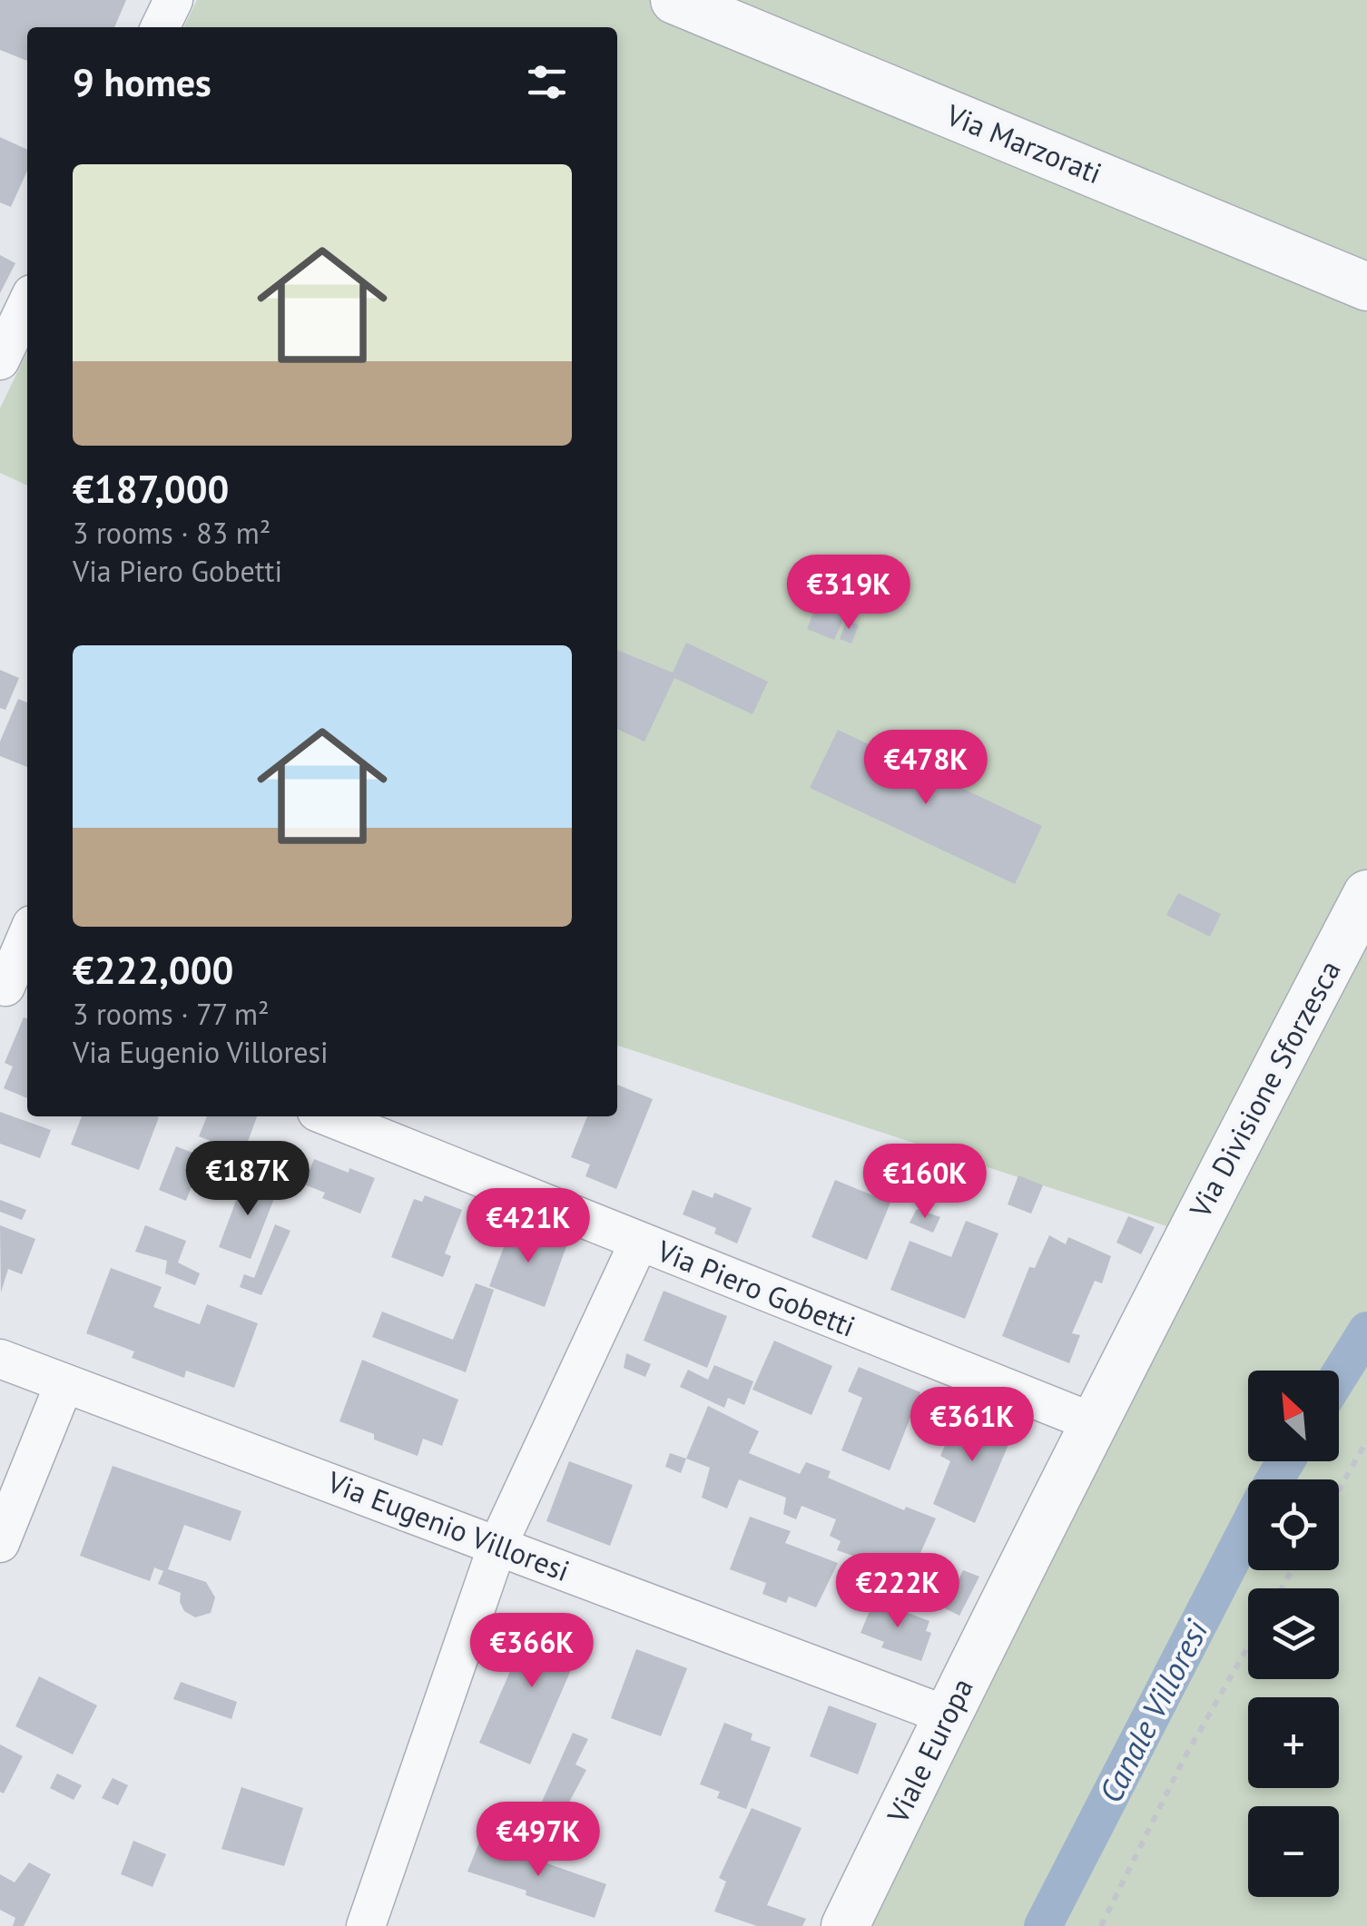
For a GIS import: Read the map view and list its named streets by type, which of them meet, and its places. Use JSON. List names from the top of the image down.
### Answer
{
  "streets": {
    "street": [
      "Via Marzorati",
      "Via Divisione Sforzesca",
      "Via Piero Gobetti",
      "Via Eugenio Villoresi",
      "Viale Europa"
    ]
  },
  "crossings": [
    ["Via Divisione Sforzesca", "Viale Europa"],
    ["Via Piero Gobetti", "Viale Europa"],
    ["Via Eugenio Villoresi", "Viale Europa"]
  ],
  "water": ["Canale Villoresi"],
  "north": "top left",
  "page": {
    "heading": "9 homes",
    "list": [
      {
        "name": "€187,000",
        "note": "3 rooms · 83 m² · Via Piero Gobetti"
      },
      {
        "name": "€222,000",
        "note": "3 rooms · 77 m² · Via Eugenio Villoresi"
      }
    ],
    "price": [
      "€319K",
      "€478K",
      "€187K",
      "€160K",
      "€421K",
      "€361K",
      "€222K",
      "€366K",
      "€497K"
    ],
    "map_buttons": ["+", "−"]
  }
}
